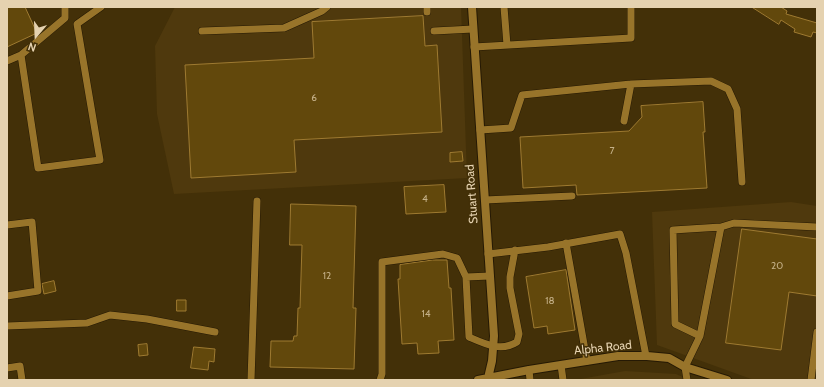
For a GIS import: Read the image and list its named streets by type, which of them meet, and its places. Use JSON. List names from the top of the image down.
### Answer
{
  "streets": {
    "street": ["Stuart Road", "Alpha Road"]
  },
  "crossings": [
    ["Stuart Road", "Alpha Road"]
  ],
  "house_numbers": [
    "6",
    "7",
    "4",
    "20",
    "12",
    "18",
    "14"
  ],
  "north": "bottom"
}
